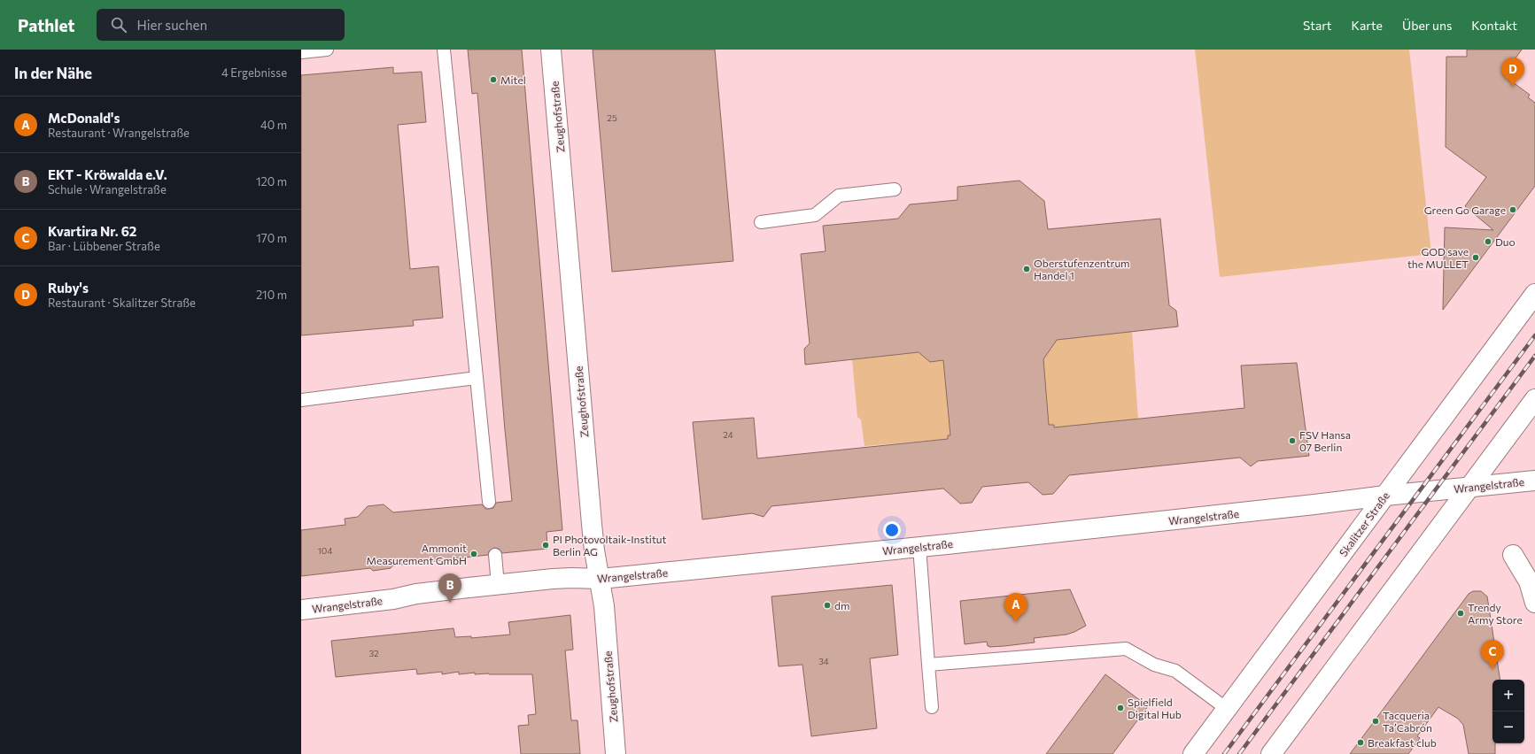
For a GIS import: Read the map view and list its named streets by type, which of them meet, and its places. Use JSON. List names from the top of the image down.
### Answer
{
  "streets": {
    "street": ["Zeughofstraße", "Wrangelstraße", "Skalitzer Straße"]
  },
  "crossings": [
    ["Zeughofstraße", "Wrangelstraße"],
    ["Wrangelstraße", "Skalitzer Straße"]
  ],
  "places": [
    "Mitel",
    "Green Go Garage",
    "Duo",
    "GOD save the MULLET",
    "Oberstufenzentrum Handel 1",
    "FSV Hansa 07 Berlin",
    "PI Photovoltaik-Institut Berlin AG",
    "Ammonit Measurement GmbH",
    "dm",
    "Trendy Army Store",
    "Spielfield Digital Hub",
    "Tacqueria Ta’Cabrón",
    "Breakfast club"
  ],
  "house_numbers": [
    "25",
    "24",
    "104",
    "32",
    "34"
  ],
  "page": {
    "header": "Pathlet",
    "search": "Hier suchen",
    "nav": [
      "Start",
      "Karte",
      "Über uns",
      "Kontakt"
    ],
    "heading": ["In der Nähe", "4 Ergebnisse"],
    "pins": [
      "D",
      "B",
      "A",
      "C"
    ],
    "list": [
      {
        "mark": "A",
        "name": "McDonald's",
        "note": "Restaurant · Wrangelstraße",
        "value": "40 m"
      },
      {
        "mark": "B",
        "name": "EKT - Kröwalda e.V.",
        "note": "Schule · Wrangelstraße",
        "value": "120 m"
      },
      {
        "mark": "C",
        "name": "Kvartira Nr. 62",
        "note": "Bar · Lübbener Straße",
        "value": "170 m"
      },
      {
        "mark": "D",
        "name": "Ruby's",
        "note": "Restaurant · Skalitzer Straße",
        "value": "210 m"
      }
    ],
    "map_buttons": ["+", "−"]
  }
}
